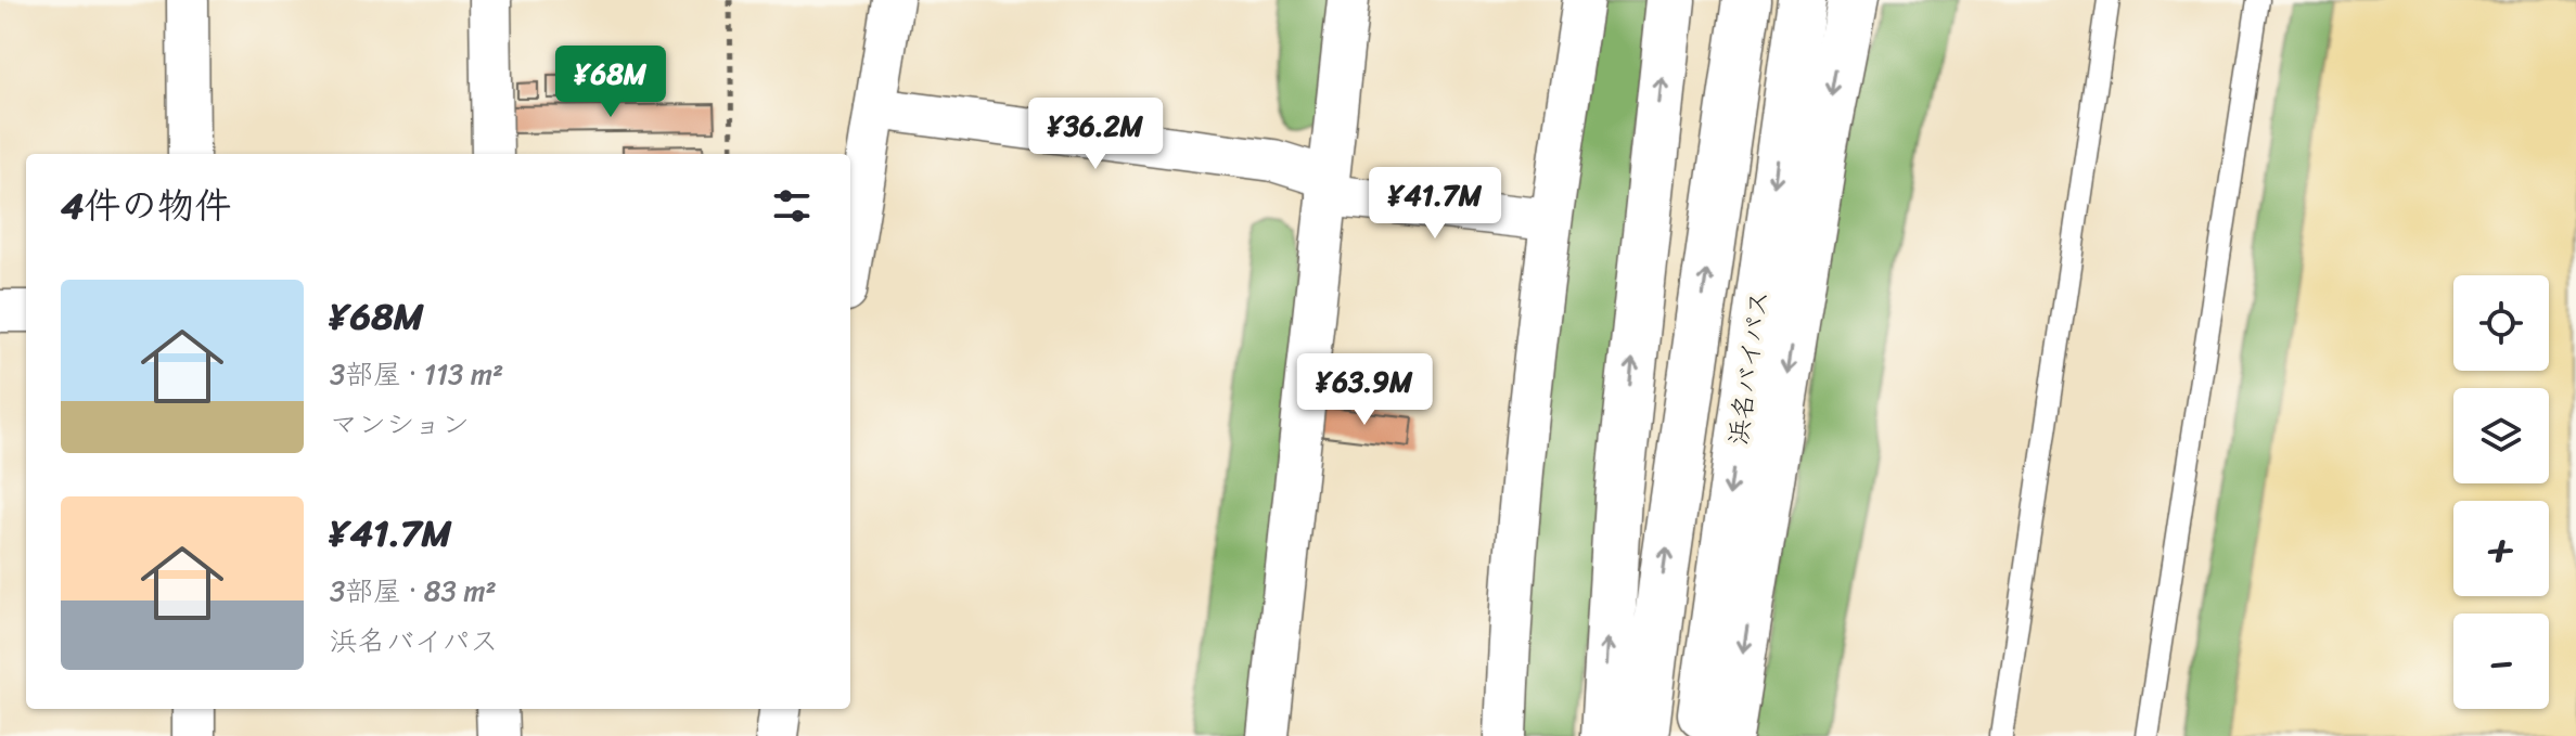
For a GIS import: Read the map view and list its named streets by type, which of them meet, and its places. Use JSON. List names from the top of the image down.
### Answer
{
  "streets": {
    "highway": ["浜名バイパス"]
  },
  "page": {
    "price": [
      "¥68M",
      "¥36.2M",
      "¥41.7M",
      "¥63.9M"
    ],
    "heading": "4件の物件",
    "list": [
      {
        "name": "¥68M",
        "note": "3部屋 · 113 m² · マンション"
      },
      {
        "name": "¥41.7M",
        "note": "3部屋 · 83 m² · 浜名バイパス"
      }
    ],
    "map_buttons": ["+", "−"]
  }
}
